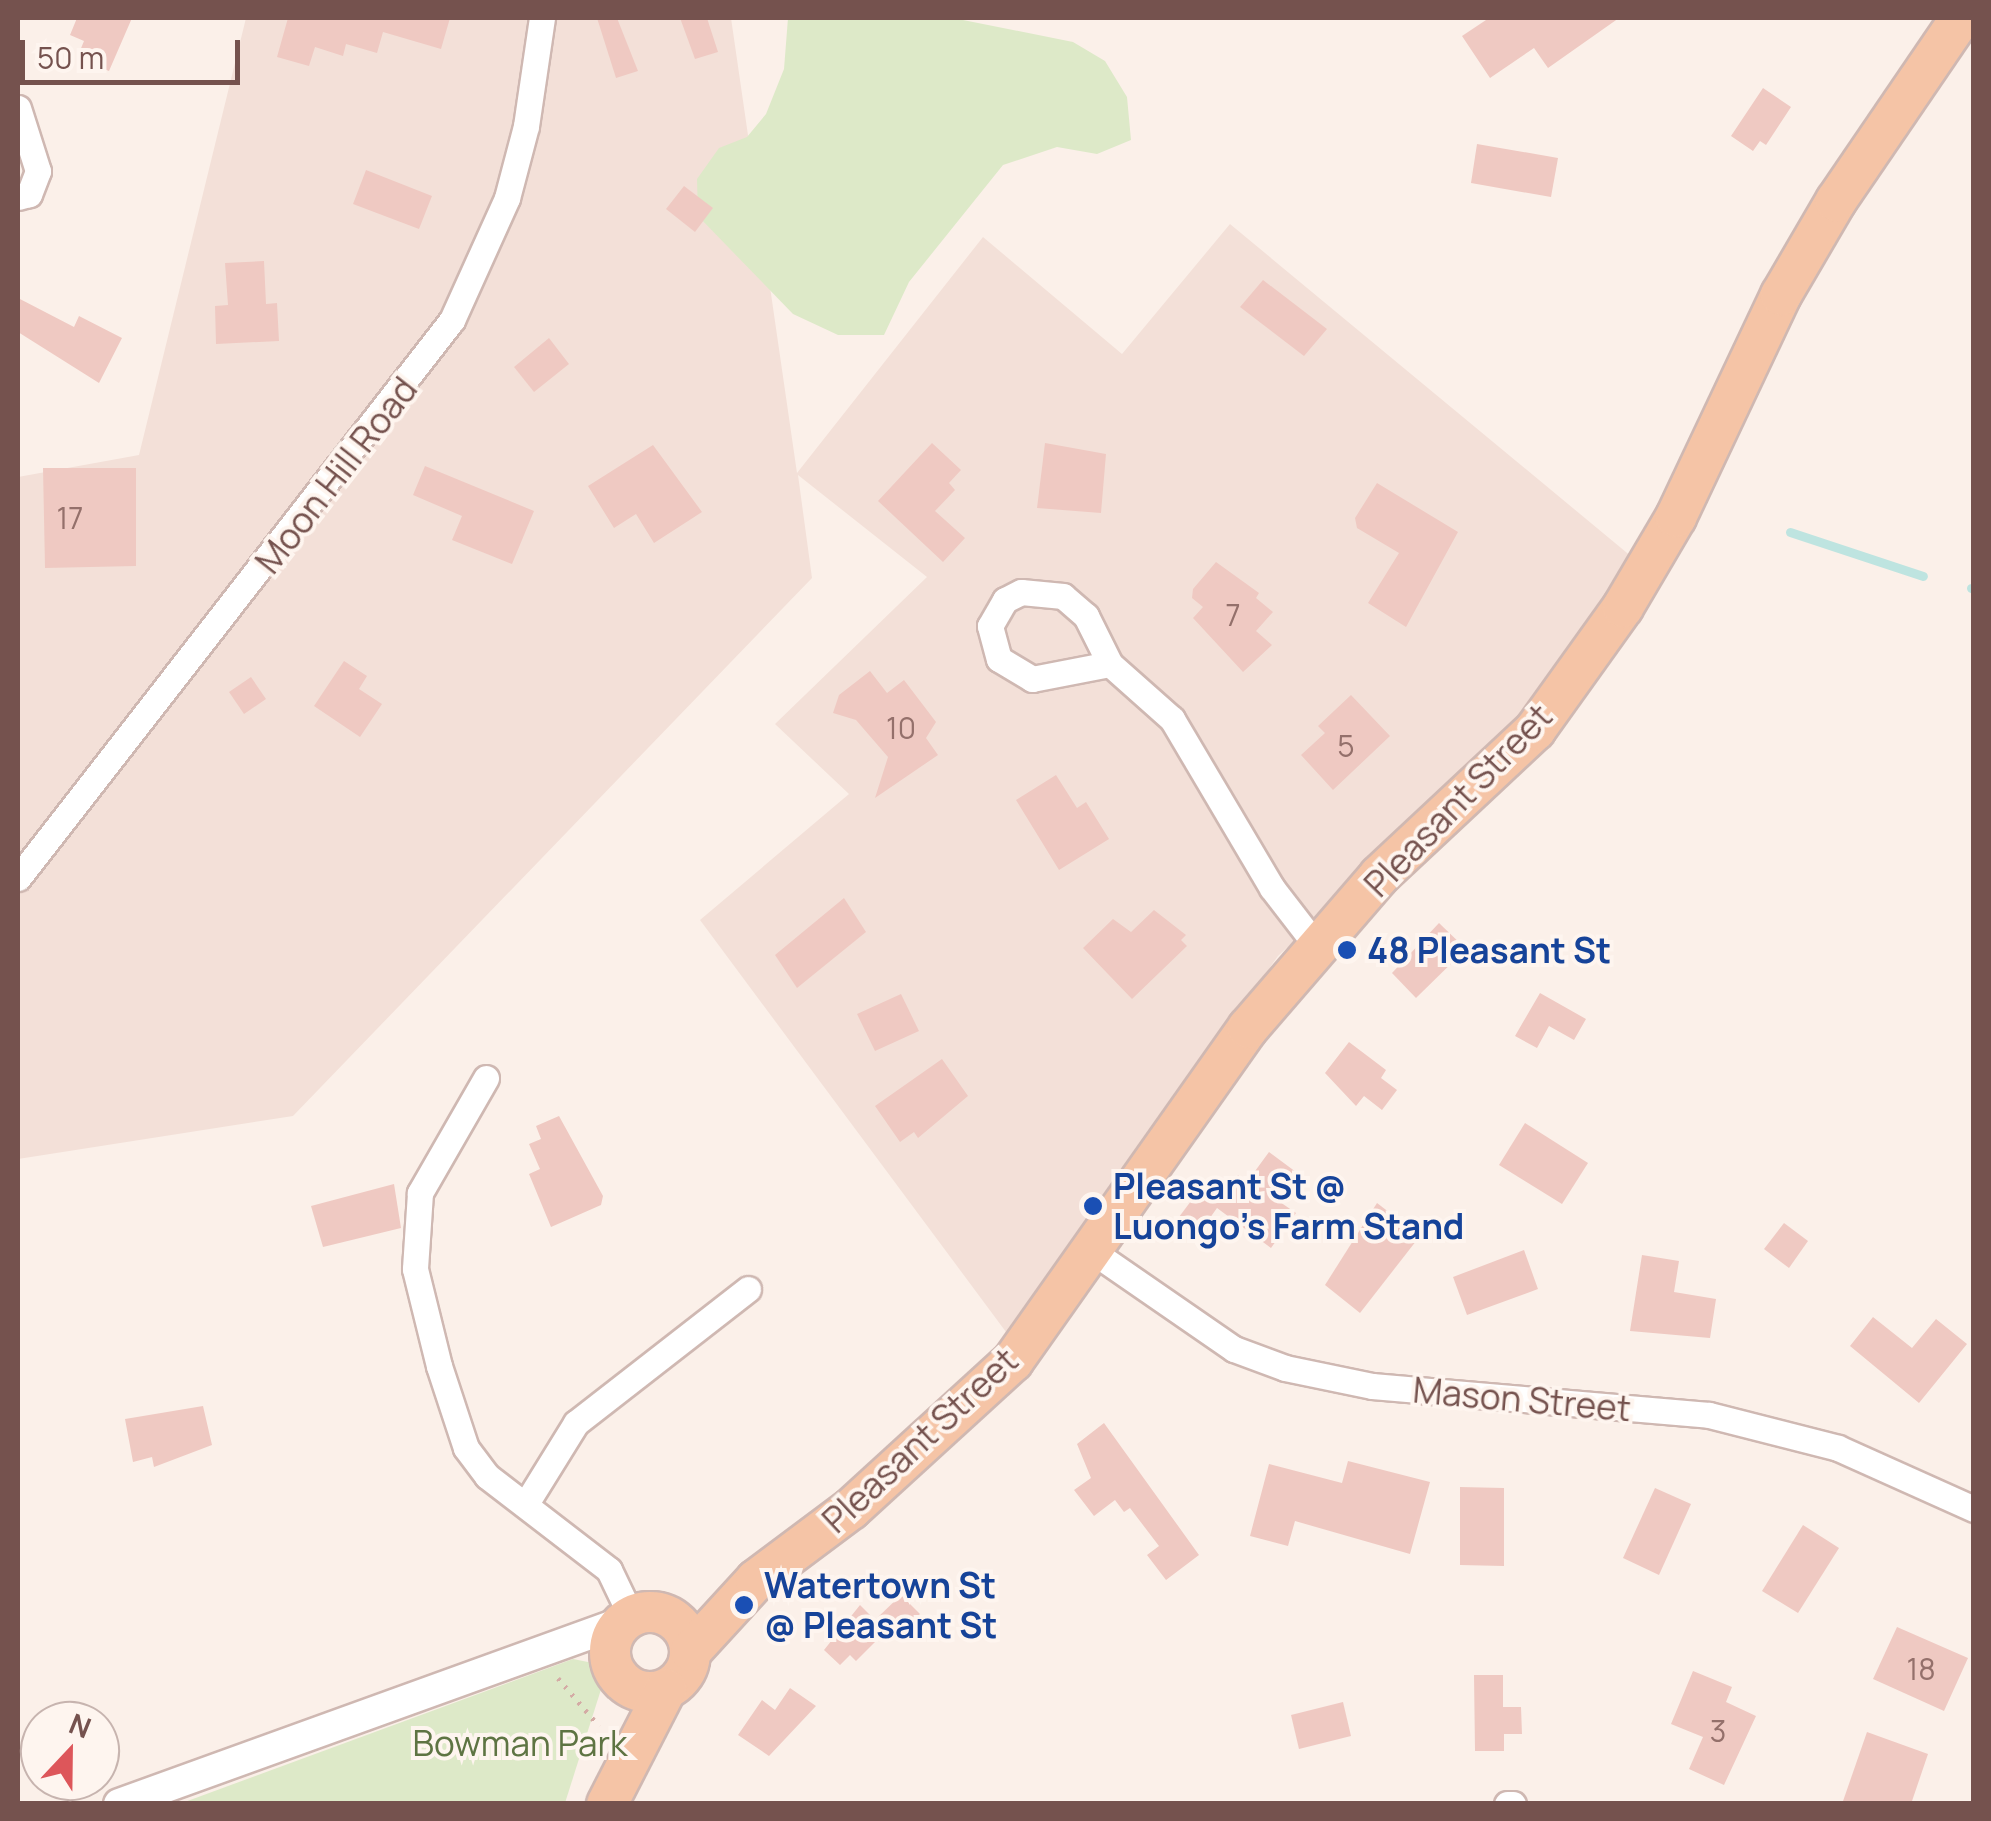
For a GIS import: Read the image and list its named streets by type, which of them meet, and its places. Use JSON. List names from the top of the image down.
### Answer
{
  "streets": {
    "main road": ["Pleasant Street"],
    "street": ["Moon Hill Road", "Mason Street"]
  },
  "crossings": [
    ["Pleasant Street", "Mason Street"]
  ],
  "parks": ["Bowman Park"],
  "places": ["48 Pleasant St", "Pleasant St @ Luongo's Farm Stand", "Watertown St @ Pleasant St"],
  "house_numbers": [
    "17",
    "7",
    "10",
    "5",
    "18",
    "3"
  ],
  "scale_bar": "50 m",
  "north": "top"
}
